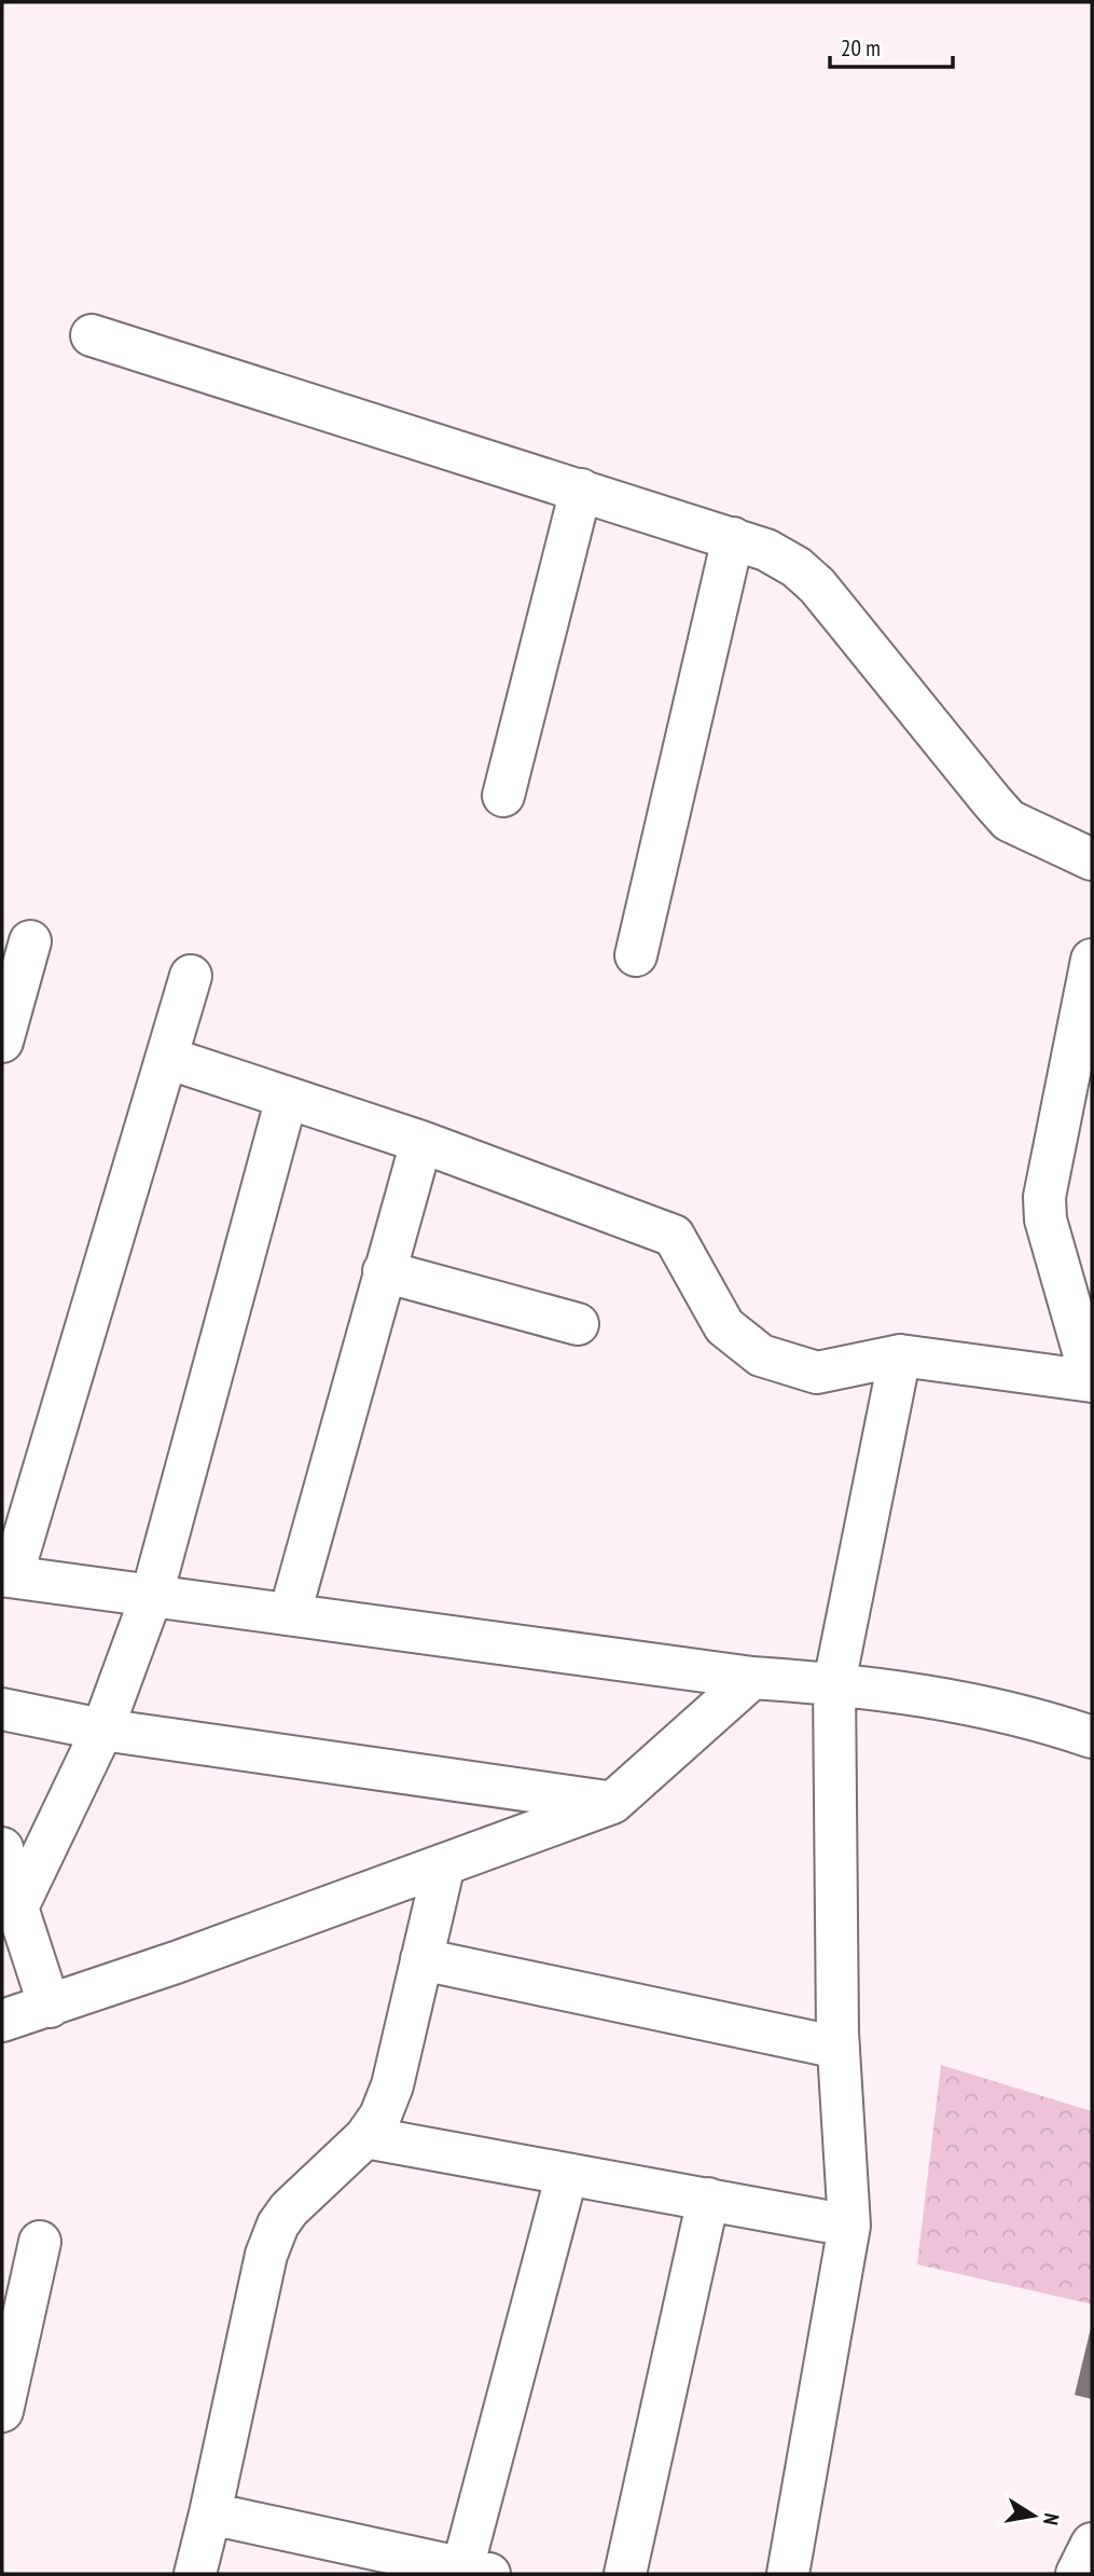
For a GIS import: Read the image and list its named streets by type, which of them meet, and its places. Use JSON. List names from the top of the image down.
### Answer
{
  "scale_bar": "20 m",
  "north": "right"
}
